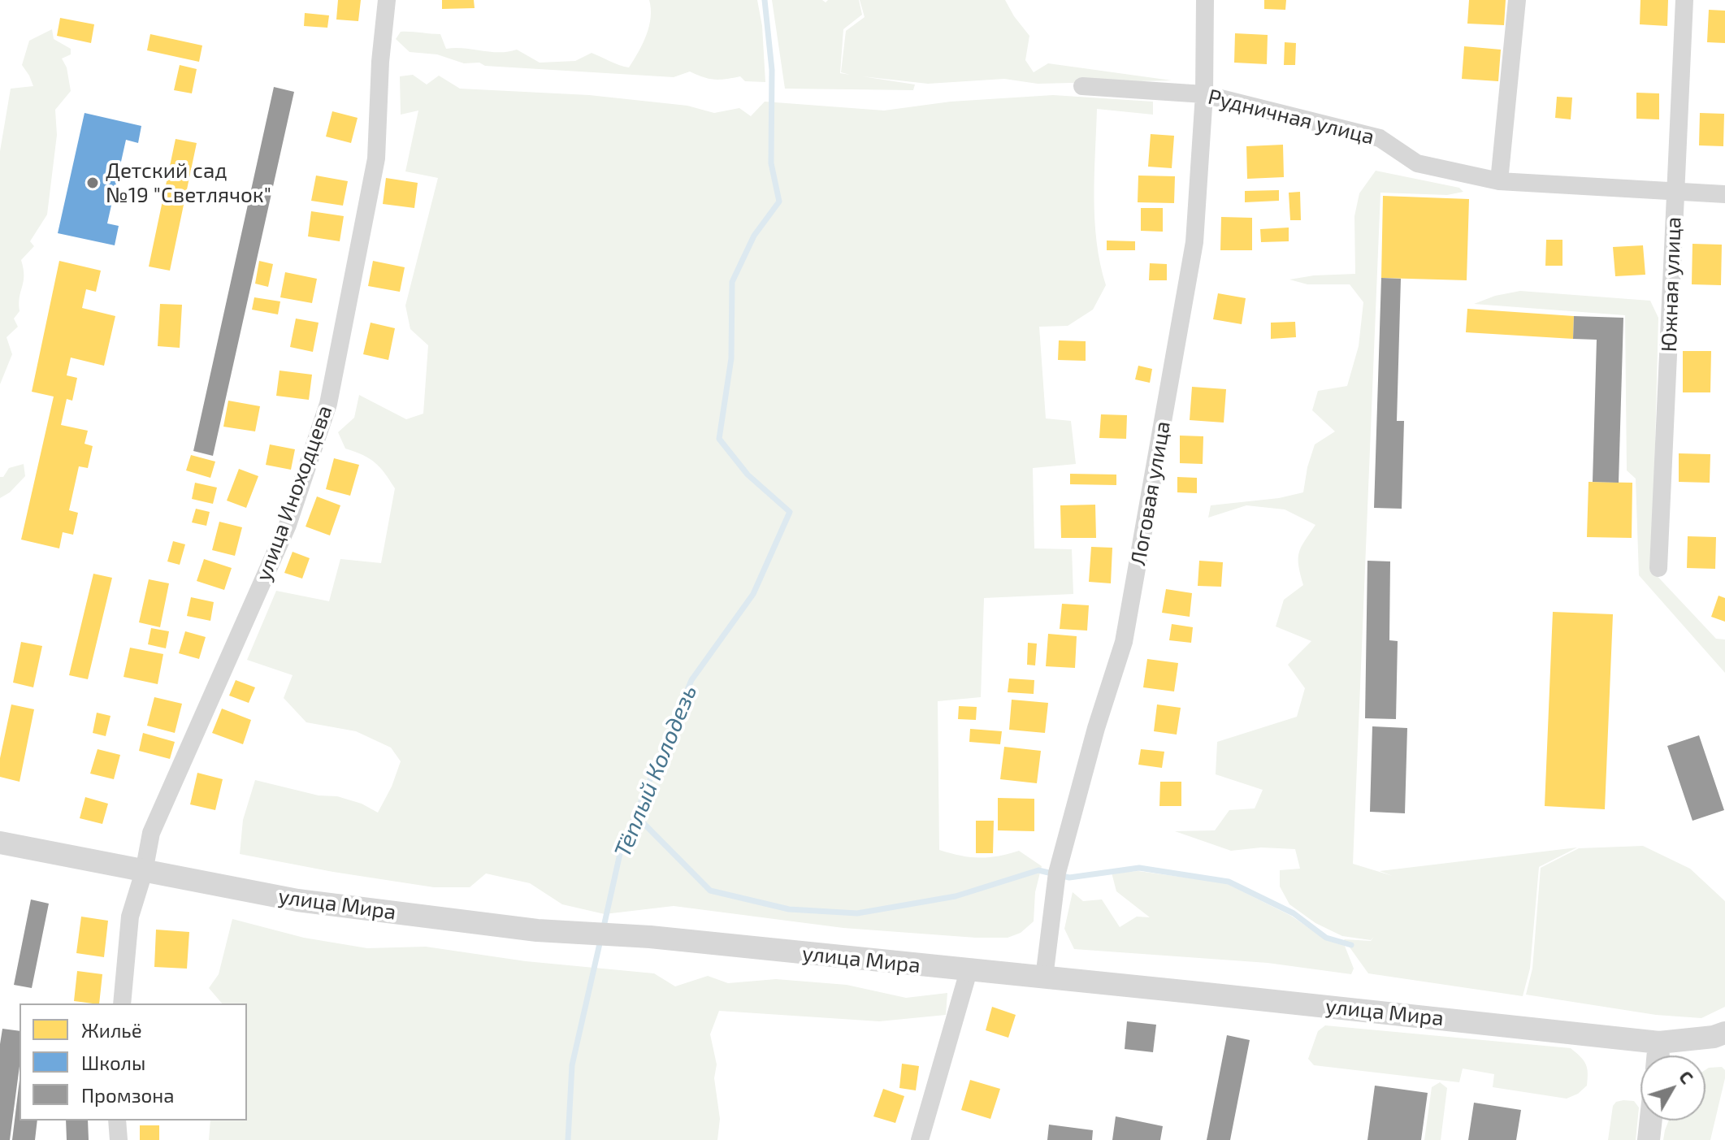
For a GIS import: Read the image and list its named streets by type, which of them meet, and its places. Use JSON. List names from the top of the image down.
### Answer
{
  "streets": {
    "street": [
      "Рудничная улица",
      "Южная улица",
      "улица Иноходцева",
      "Логовая улица",
      "улица Мира"
    ]
  },
  "crossings": [
    ["Рудничная улица", "Южная улица"],
    ["Рудничная улица", "Логовая улица"],
    ["улица Иноходцева", "улица Мира"],
    ["Логовая улица", "улица Мира"]
  ],
  "water": ["Тёплый Колодезь"],
  "places": ["Детский сад №19 \"Светлячок\""],
  "legend": ["Жильё", "Школы", "Промзона"],
  "north": "top right"
}
